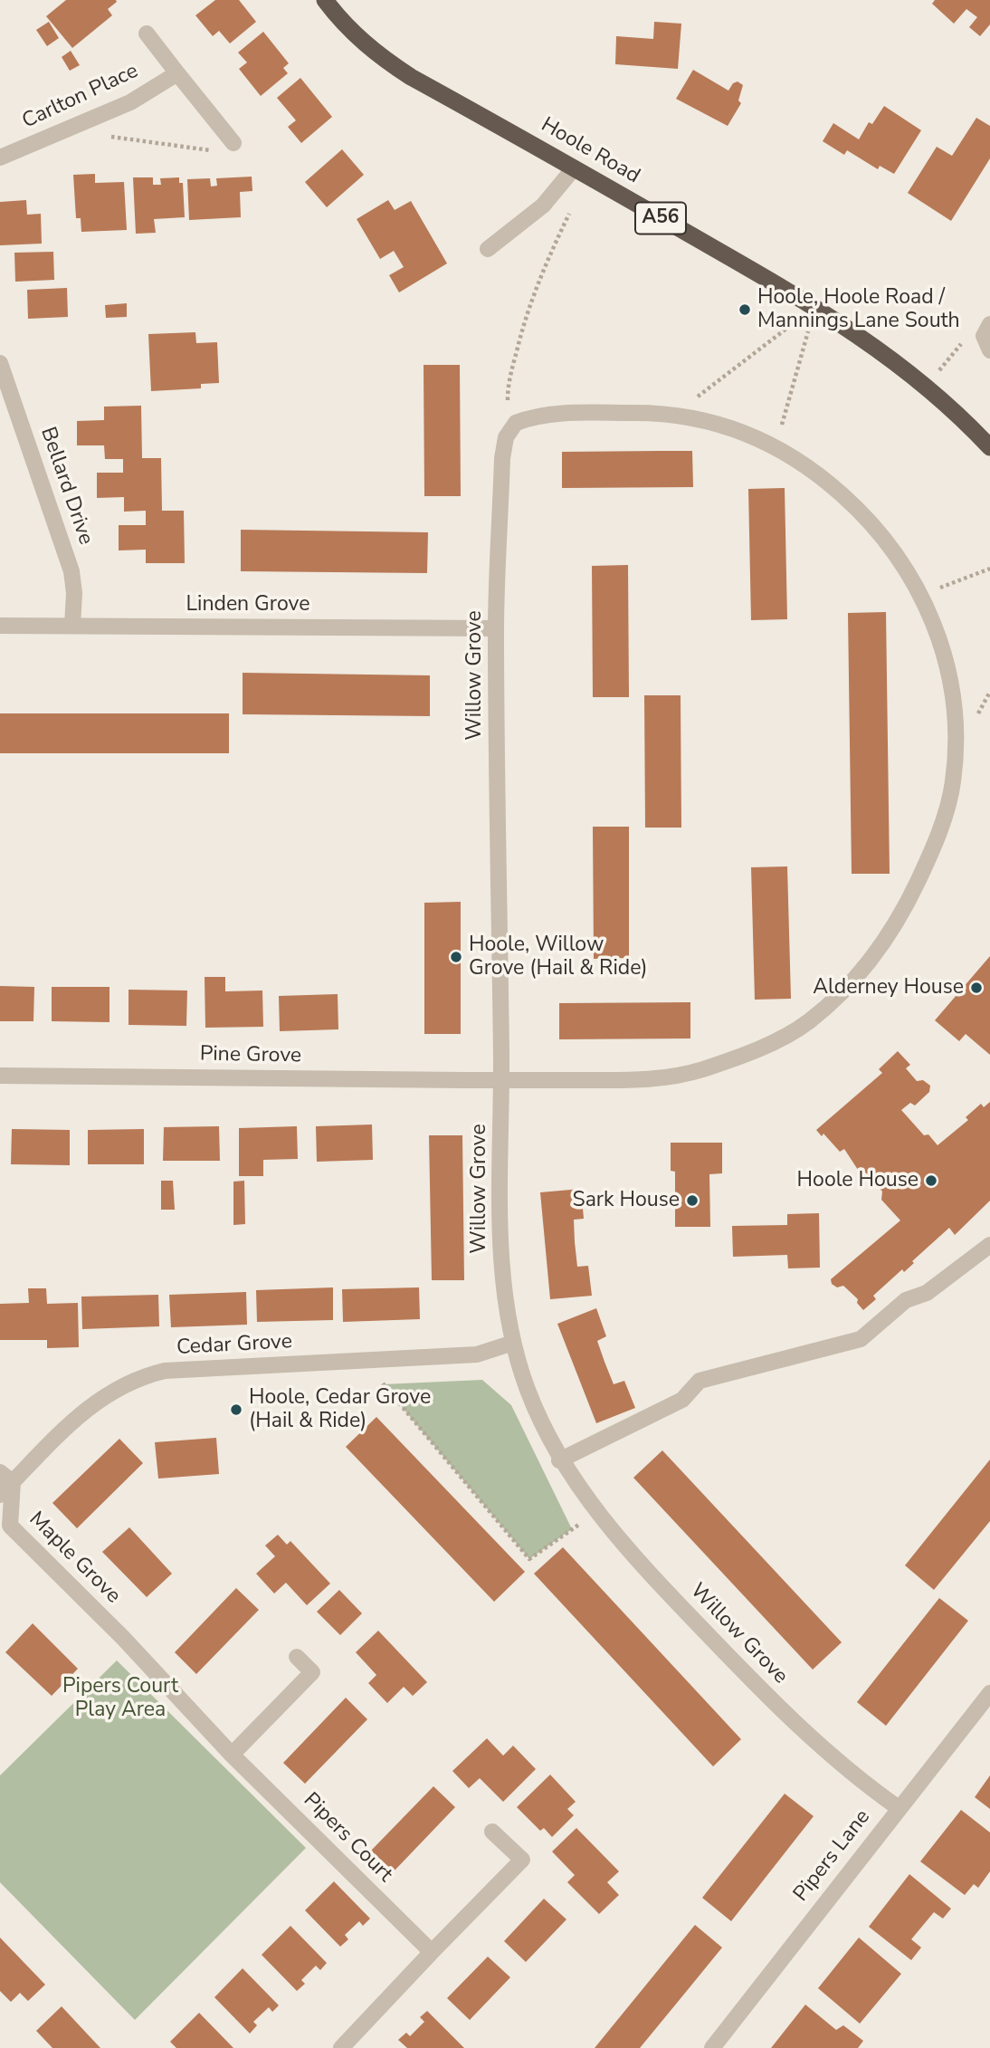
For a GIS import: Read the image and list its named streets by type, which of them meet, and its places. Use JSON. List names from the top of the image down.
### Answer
{
  "streets": {
    "highway": ["Hoole Road", "A56"],
    "street": [
      "Carlton Place",
      "Bellard Drive",
      "Linden Grove",
      "Willow Grove",
      "Pine Grove",
      "Cedar Grove",
      "Maple Grove",
      "Pipers Court",
      "Pipers Lane"
    ]
  },
  "crossings": [
    ["Bellard Drive", "Linden Grove"],
    ["Linden Grove", "Willow Grove"],
    ["Willow Grove", "Pine Grove"],
    ["Willow Grove", "Cedar Grove"],
    ["Willow Grove", "Pipers Lane"],
    ["Cedar Grove", "Maple Grove"],
    ["Maple Grove", "Pipers Court"]
  ],
  "parks": ["Pipers Court Play Area"],
  "places": [
    "Hoole, Hoole Road / Mannings Lane South",
    "Hoole, Willow Grove (Hail & Ride)",
    "Alderney House",
    "Hoole House",
    "Sark House",
    "Hoole, Cedar Grove (Hail & Ride)"
  ]
}
